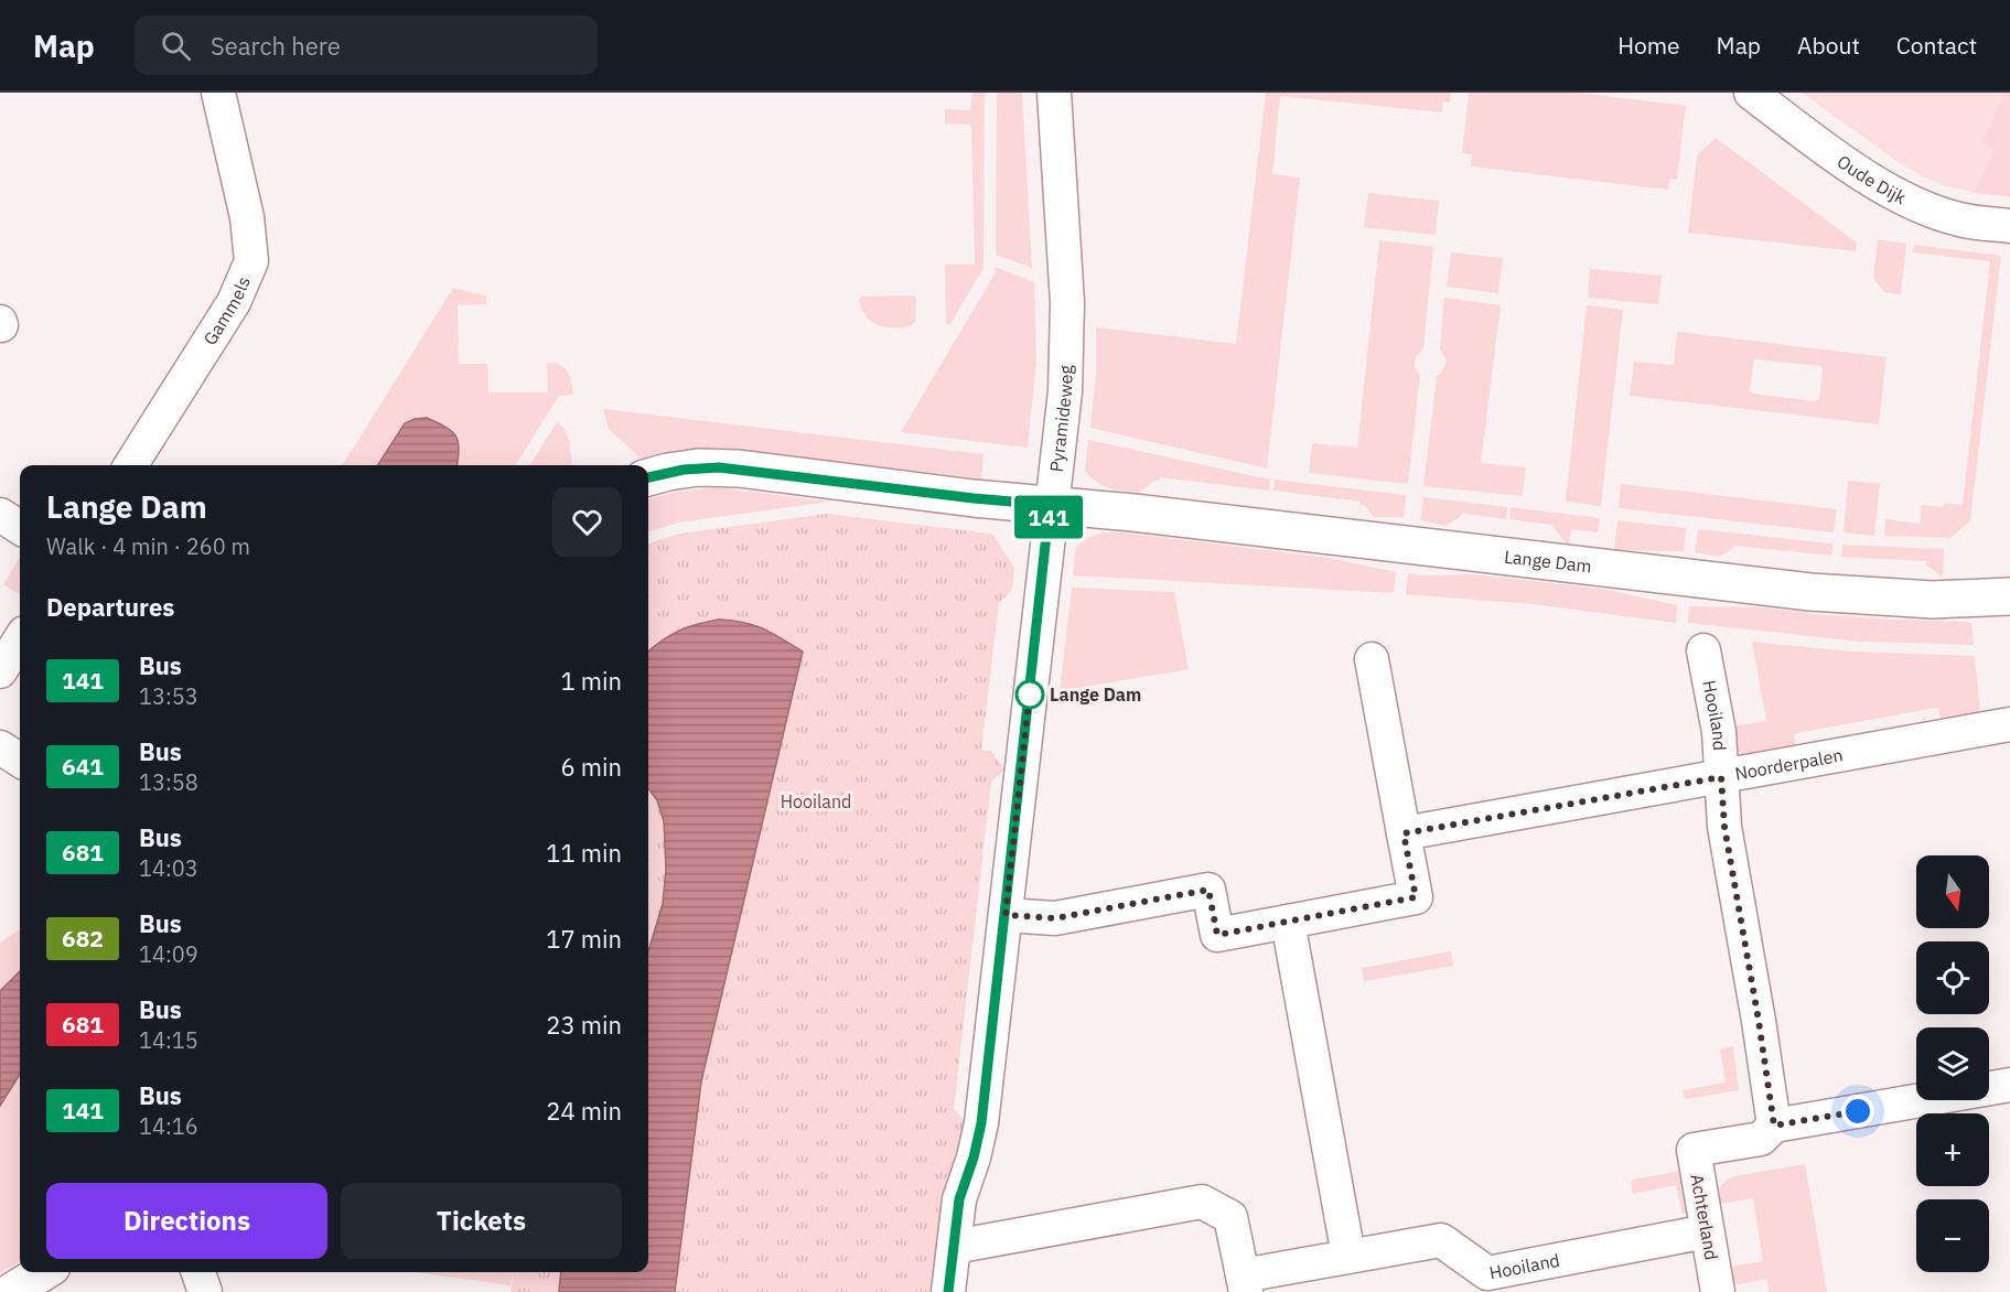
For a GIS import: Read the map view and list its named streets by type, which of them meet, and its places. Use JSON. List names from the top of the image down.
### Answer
{
  "streets": {
    "street": [
      "Oude Dijk",
      "Gammels",
      "Pyramideweg",
      "Lange Dam",
      "Hooiland",
      "Noorderpalen",
      "Achterland"
    ]
  },
  "crossings": [
    ["Pyramideweg", "Lange Dam"],
    ["Pyramideweg", "Hooiland"],
    ["Hooiland", "Noorderpalen"],
    ["Hooiland", "Achterland"],
    ["Noorderpalen", "Achterland"]
  ],
  "parks": ["Hooiland"],
  "places": ["Lange Dam"],
  "lines": ["bus line 141"],
  "north": "bottom",
  "page": {
    "header": "Map",
    "search": "Search here",
    "nav": [
      "Home",
      "Map",
      "About",
      "Contact"
    ],
    "on_map": "141",
    "heading": [
      ["Lange Dam", "Walk · 4 min · 260 m"],
      "Departures"
    ],
    "list": [
      {
        "mark": "141",
        "name": "Bus",
        "note": "13:53",
        "value": "1 min"
      },
      {
        "mark": "641",
        "name": "Bus",
        "note": "13:58",
        "value": "6 min"
      },
      {
        "mark": "681",
        "name": "Bus",
        "note": "14:03",
        "value": "11 min"
      },
      {
        "mark": "682",
        "name": "Bus",
        "note": "14:09",
        "value": "17 min"
      },
      {
        "mark": "681",
        "name": "Bus",
        "note": "14:15",
        "value": "23 min"
      },
      {
        "mark": "141",
        "name": "Bus",
        "note": "14:16",
        "value": "24 min"
      }
    ],
    "map_buttons": ["+", "−"],
    "buttons": ["Directions", "Tickets"]
  }
}
